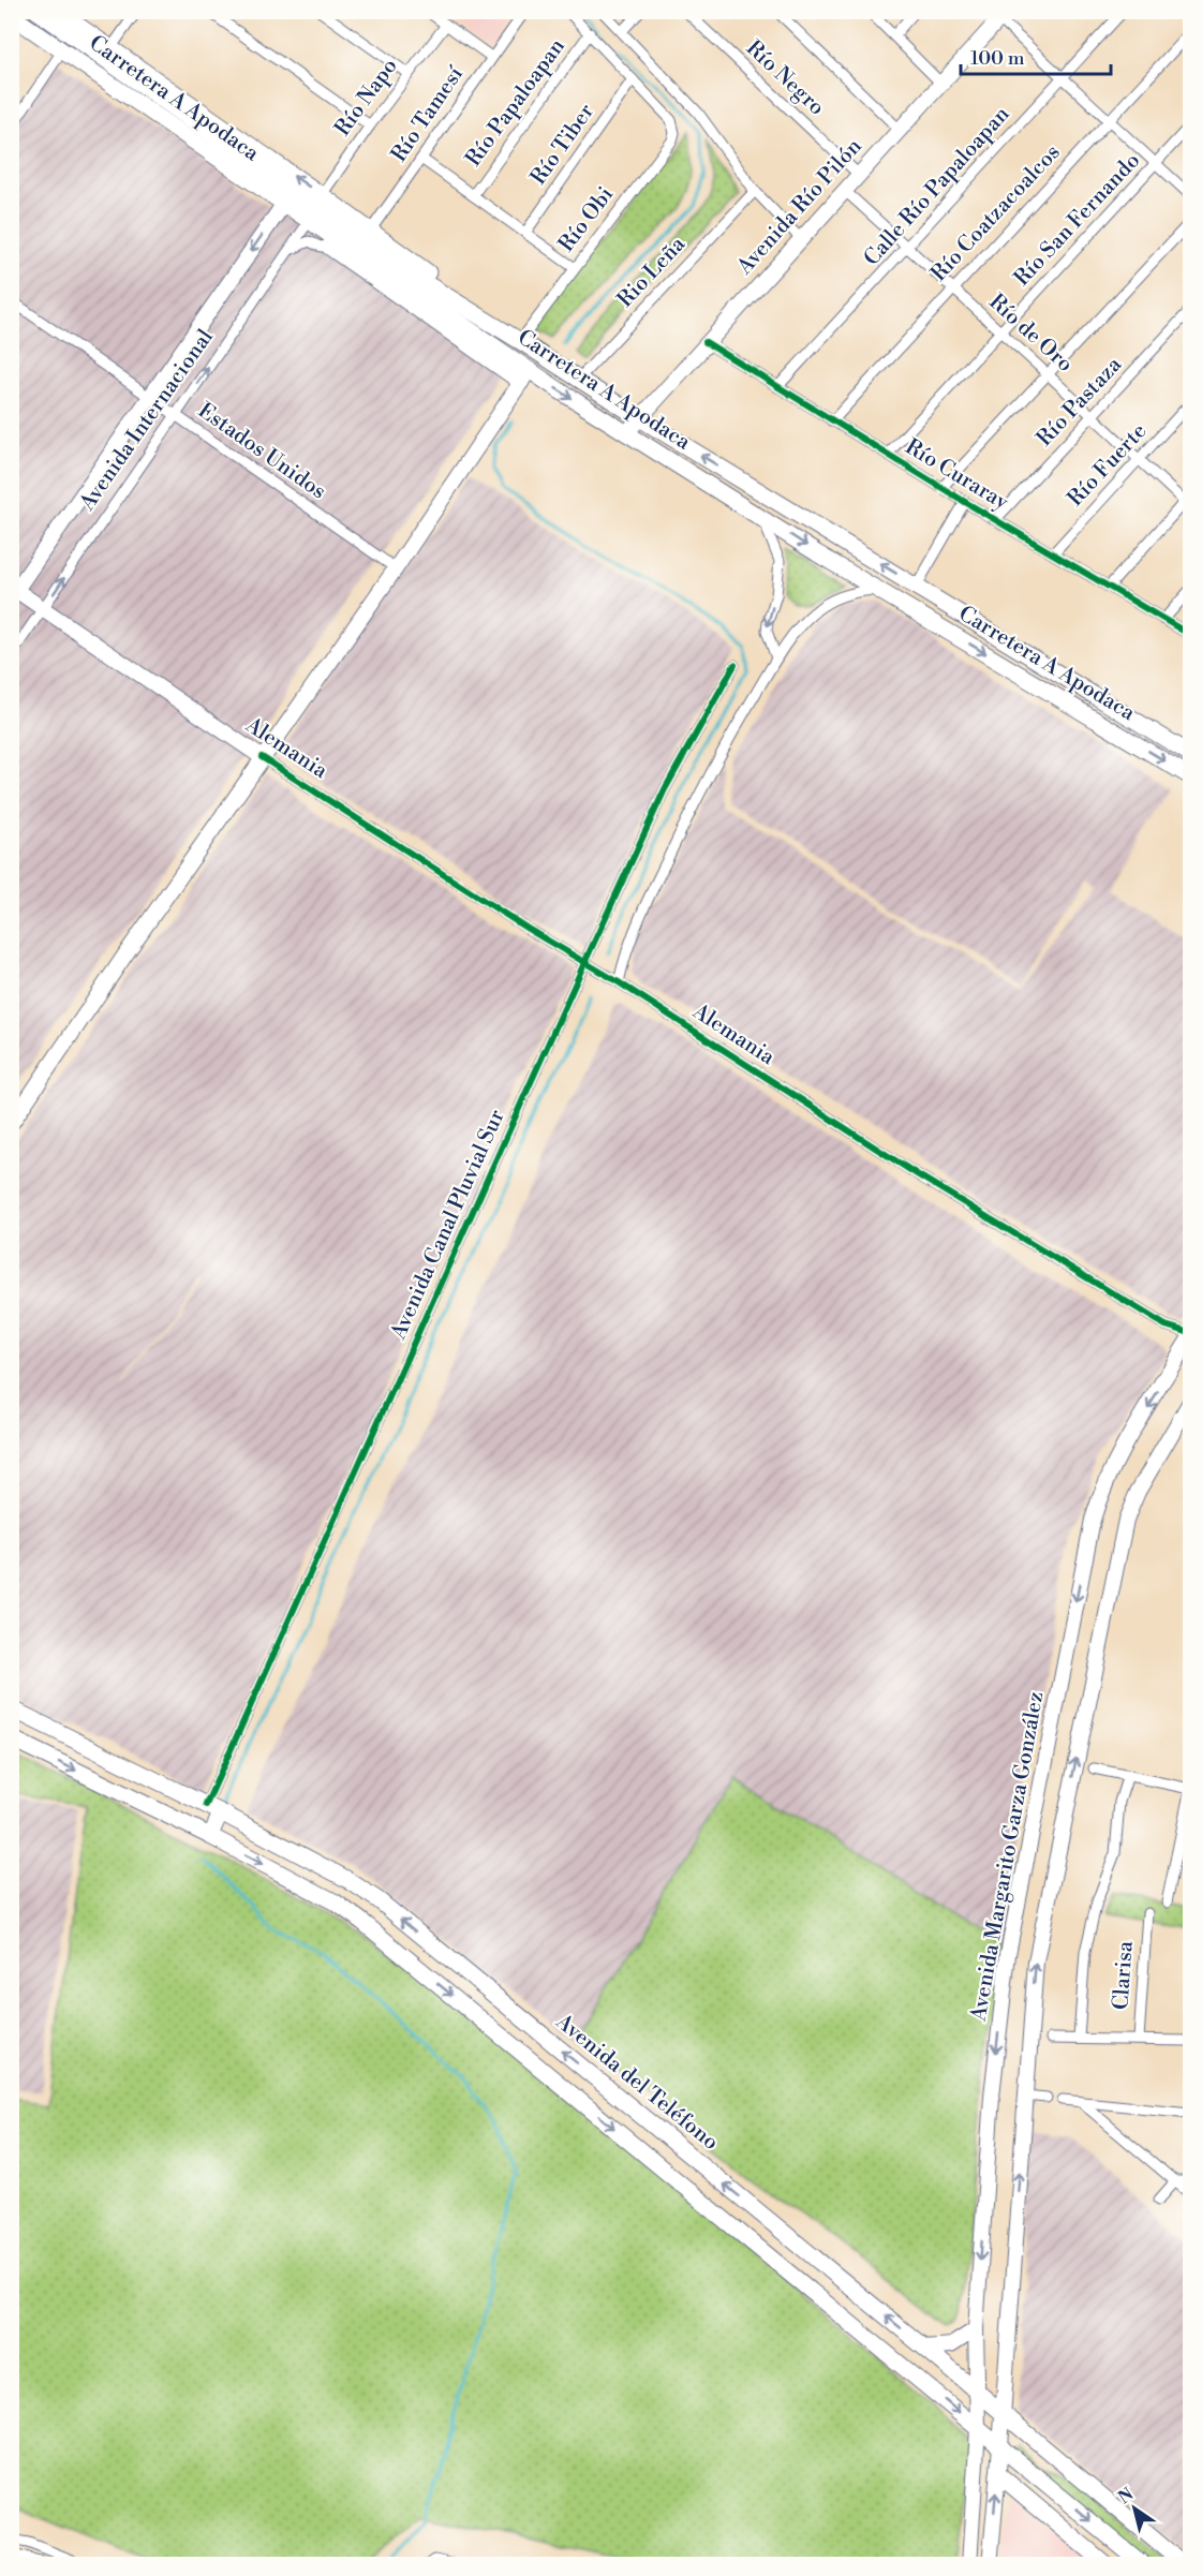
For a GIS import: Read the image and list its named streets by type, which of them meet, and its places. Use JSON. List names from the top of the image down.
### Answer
{
  "streets": {
    "main road": [
      "Carretera A Apodaca",
      "Avenida Río Pilón",
      "Avenida Internacional",
      "Alemania",
      "Avenida Margarito Garza González",
      "Avenida del Teléfono"
    ],
    "street": [
      "Río Negro",
      "Río Napo",
      "Río Papaloapan",
      "Río Tamesí",
      "Río Tiber",
      "Calle Río Papaloapan",
      "Río Coatzacoalcos",
      "Río Obi",
      "Río San Fernando",
      "Rio Leña",
      "Río de Oro",
      "Río Pastaza",
      "Estados Unidos",
      "Río Fuerte",
      "Río Curaray",
      "Avenida Canal Pluvial Sur",
      "Clarisa"
    ]
  },
  "crossings": [
    ["Río Negro", "Avenida Río Pilón"],
    ["Río Napo", "Carretera A Apodaca"],
    ["Río Napo", "Avenida Internacional"],
    ["Carretera A Apodaca", "Río Tamesí"],
    ["Carretera A Apodaca", "Avenida Río Pilón"],
    ["Carretera A Apodaca", "Río Obi"],
    ["Carretera A Apodaca", "Rio Leña"],
    ["Carretera A Apodaca", "Avenida Internacional"],
    ["Río Tiber", "Río Obi"],
    ["Calle Río Papaloapan", "Río de Oro"],
    ["Calle Río Papaloapan", "Río Curaray"],
    ["Avenida Río Pilón", "Río de Oro"],
    ["Avenida Río Pilón", "Río Curaray"],
    ["Río Coatzacoalcos", "Río de Oro"],
    ["Río Coatzacoalcos", "Río Curaray"],
    ["Río San Fernando", "Río de Oro"],
    ["Río San Fernando", "Río Curaray"],
    ["Río de Oro", "Río Pastaza"],
    ["Río de Oro", "Río Fuerte"],
    ["Río Pastaza", "Río Curaray"],
    ["Avenida Internacional", "Estados Unidos"],
    ["Avenida Internacional", "Alemania"],
    ["Río Fuerte", "Río Curaray"],
    ["Alemania", "Avenida Canal Pluvial Sur"],
    ["Alemania", "Avenida Margarito Garza González"],
    ["Avenida Canal Pluvial Sur", "Avenida del Teléfono"],
    ["Avenida Margarito Garza González", "Avenida del Teléfono"]
  ],
  "scale_bar": "100 m",
  "north": "top left"
}
